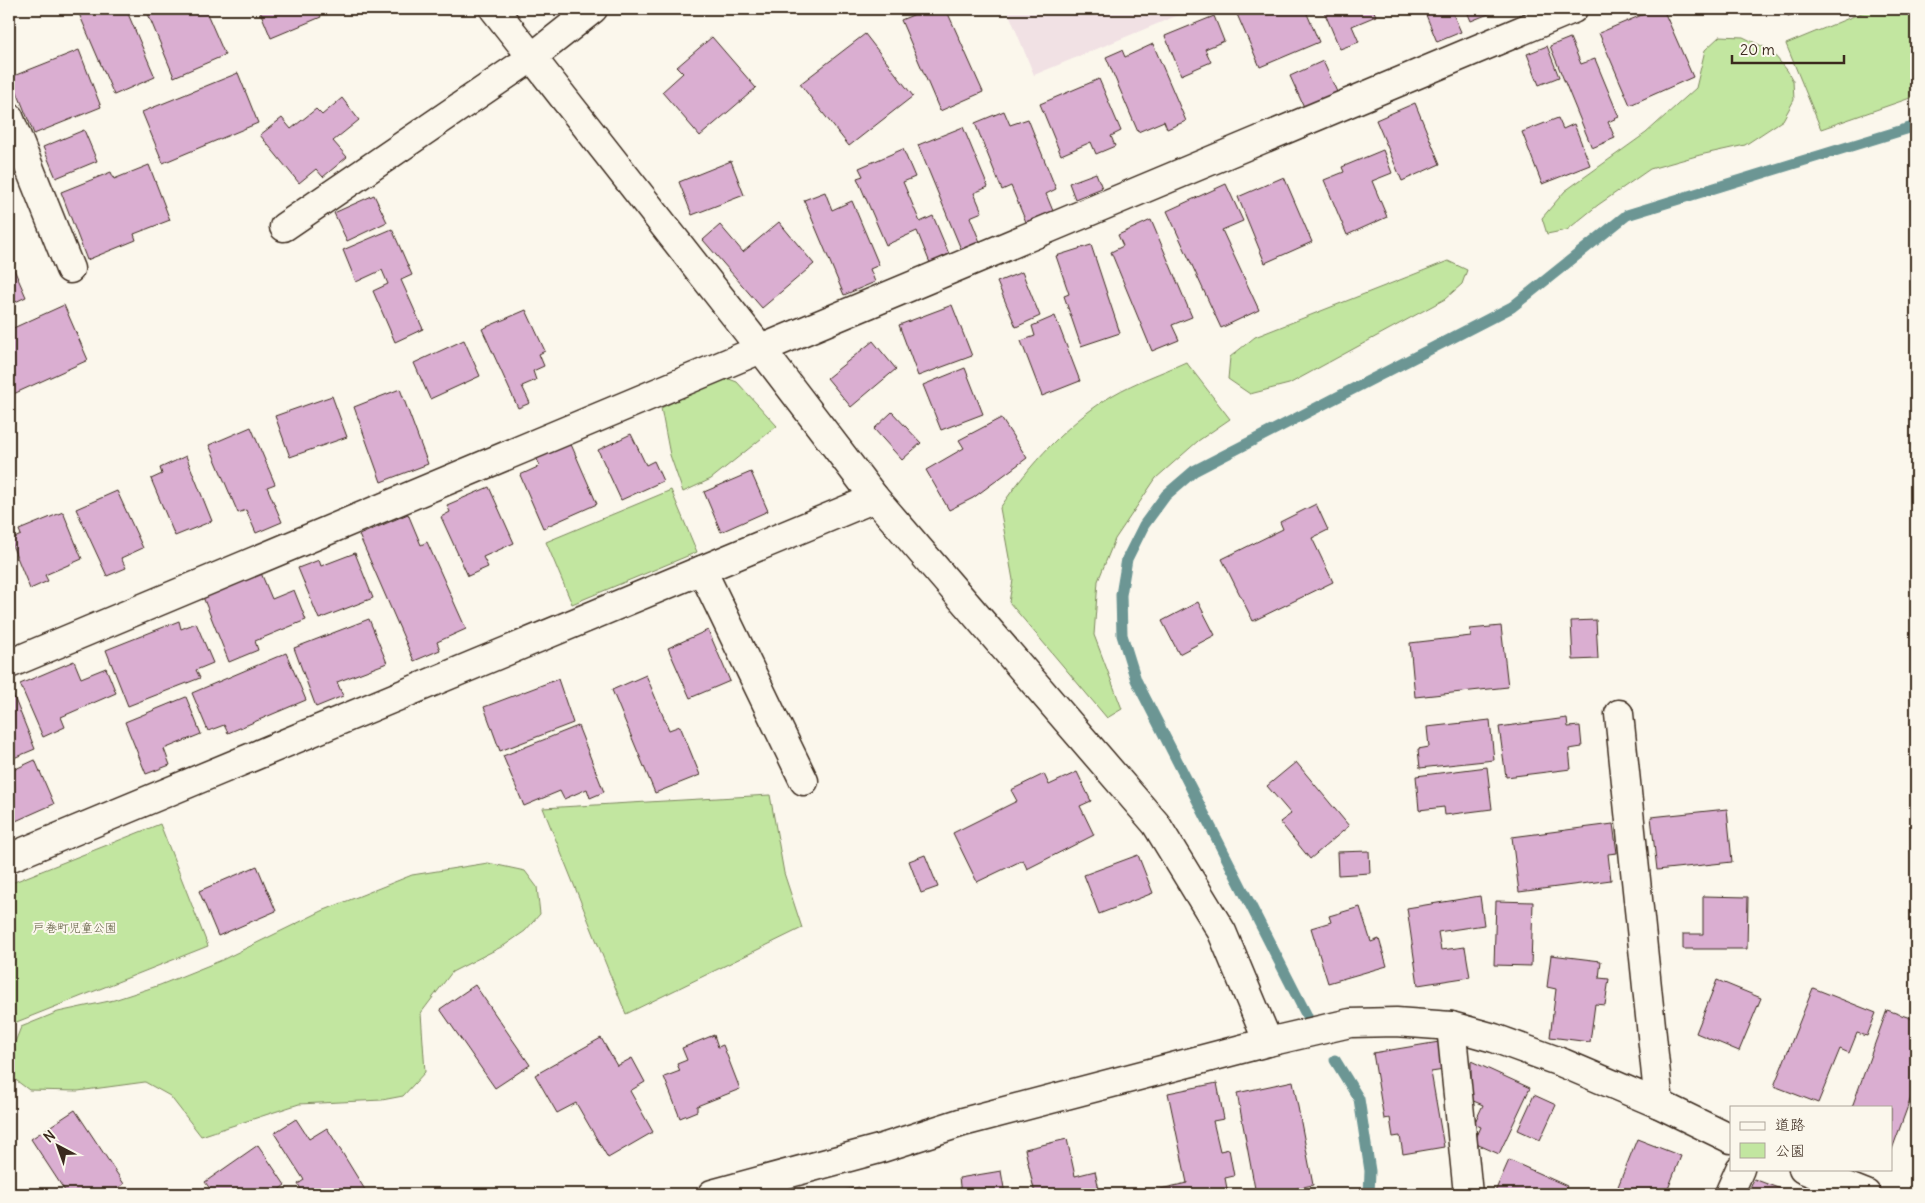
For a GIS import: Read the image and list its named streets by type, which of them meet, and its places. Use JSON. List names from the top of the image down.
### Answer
{
  "parks": ["戸巻町児童公園"],
  "legend": ["道路", "公園"],
  "scale_bar": "20 m",
  "north": "top left"
}
